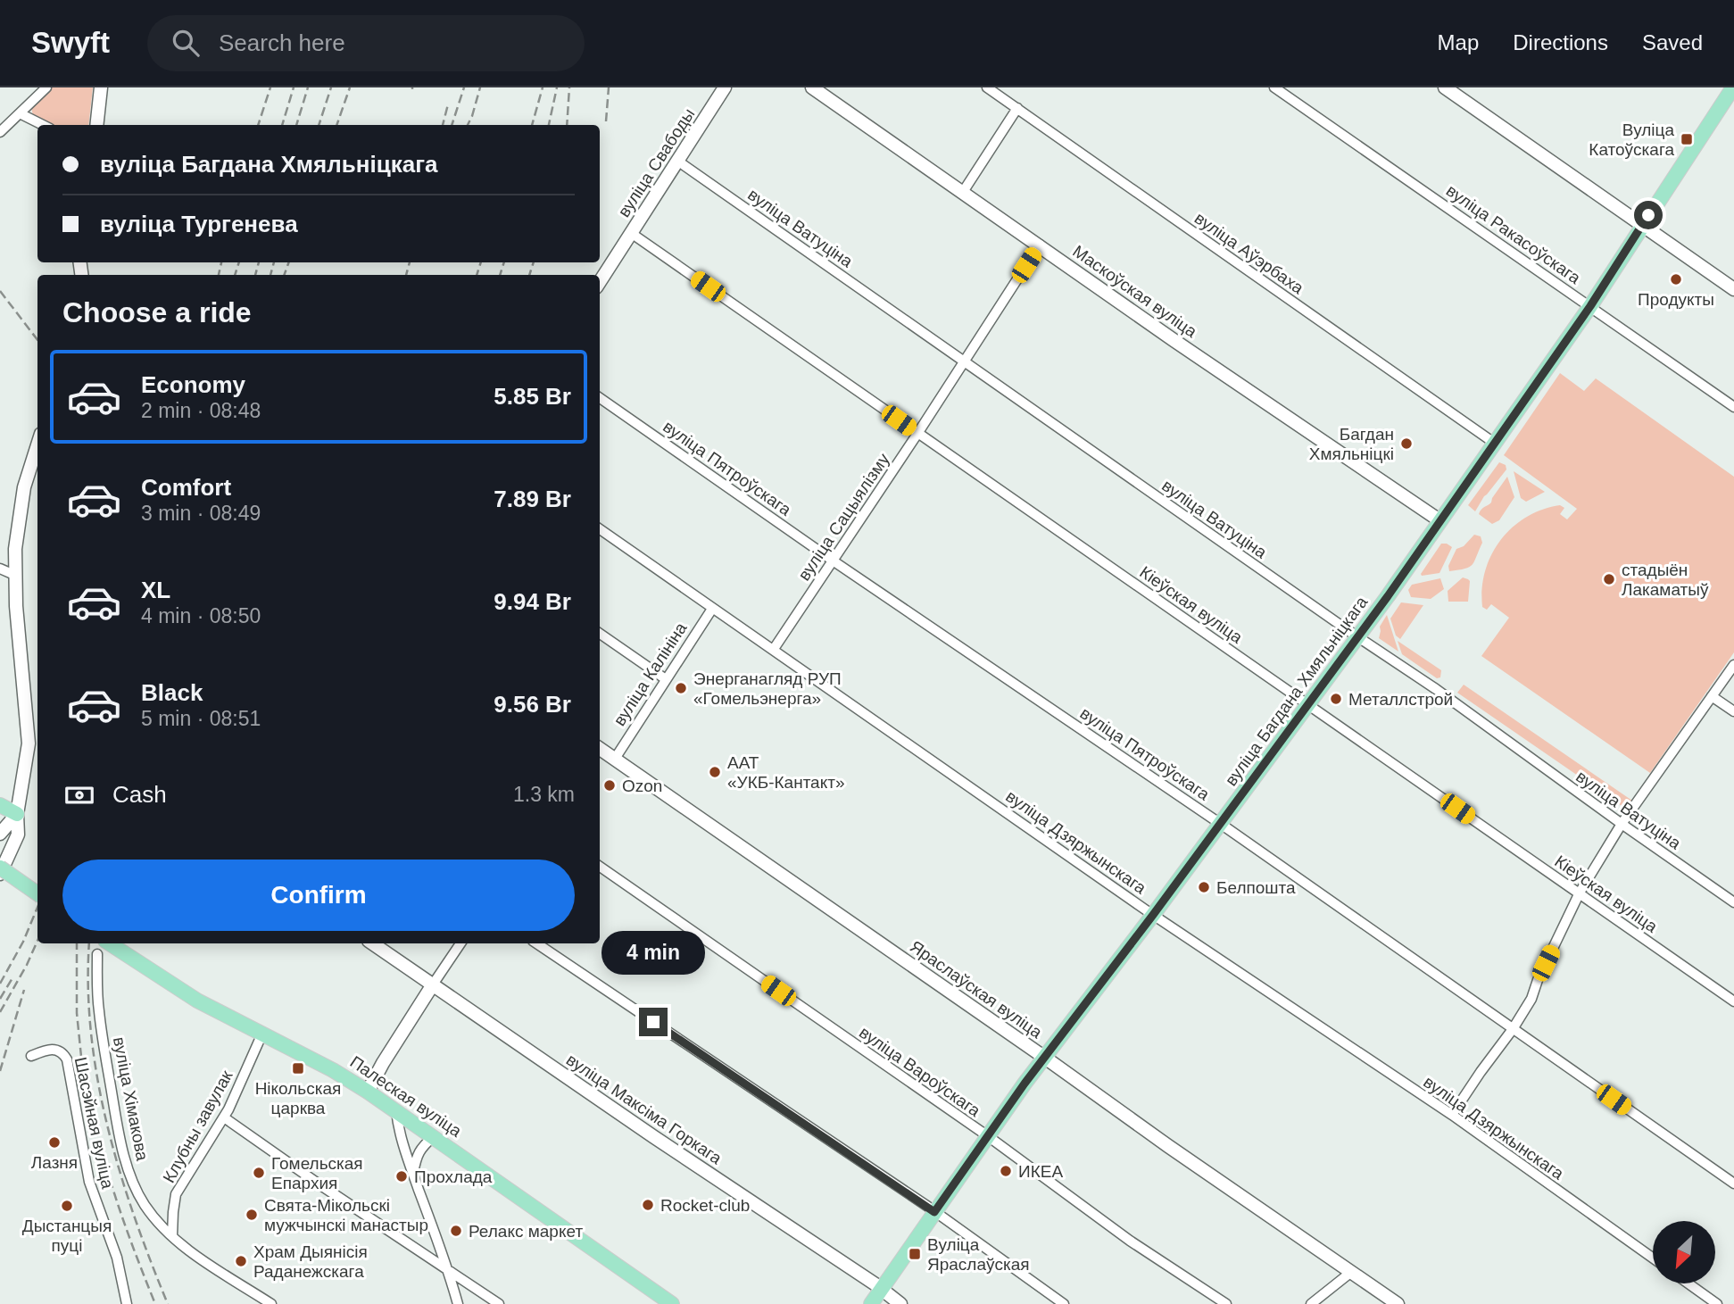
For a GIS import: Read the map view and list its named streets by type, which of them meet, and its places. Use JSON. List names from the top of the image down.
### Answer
{
  "streets": {
    "main road": ["вуліца Багдана Хмяльніцкага", "Палеская вуліца"],
    "street": [
      "вуліца Свабоды",
      "вуліца Ватуціна",
      "вуліца Ракасоўскага",
      "вуліца Аўэрбаха",
      "Маскоўская вуліца",
      "вуліца Пятроўскага",
      "вуліца Сацыялізму",
      "Кіеўская вуліца",
      "вуліца Калініна",
      "вуліца Дзяржынскага",
      "Яраслаўская вуліца",
      "вуліца Вароўскага",
      "вуліца Хімакова",
      "вуліца Максіма Горкага",
      "Шасэйная вуліца",
      "Клубны завулак"
    ]
  },
  "crossings": [
    ["вуліца Свабоды", "вуліца Ватуціна"],
    ["вуліца Свабоды", "Кіеўская вуліца"],
    ["вуліца Ватуціна", "вуліца Сацыялізму"],
    ["вуліца Ватуціна", "вуліца Багдана Хмяльніцкага"],
    ["вуліца Ракасоўскага", "вуліца Багдана Хмяльніцкага"],
    ["вуліца Аўэрбаха", "вуліца Багдана Хмяльніцкага"],
    ["Маскоўская вуліца", "вуліца Сацыялізму"],
    ["Маскоўская вуліца", "вуліца Багдана Хмяльніцкага"],
    ["вуліца Пятроўскага", "вуліца Сацыялізму"],
    ["вуліца Пятроўскага", "вуліца Багдана Хмяльніцкага"],
    ["вуліца Сацыялізму", "Кіеўская вуліца"],
    ["вуліца Сацыялізму", "вуліца Дзяржынскага"],
    ["Кіеўская вуліца", "вуліца Багдана Хмяльніцкага"],
    ["вуліца Калініна", "вуліца Дзяржынскага"],
    ["вуліца Калініна", "Яраслаўская вуліца"],
    ["вуліца Багдана Хмяльніцкага", "вуліца Дзяржынскага"],
    ["вуліца Багдана Хмяльніцкага", "Яраслаўская вуліца"],
    ["вуліца Багдана Хмяльніцкага", "вуліца Вароўскага"],
    ["вуліца Багдана Хмяльніцкага", "вуліца Максіма Горкага"],
    ["Палеская вуліца", "Клубны завулак"],
    ["вуліца Хімакова", "Клубны завулак"]
  ],
  "places": {
    "transit": ["Вуліца Катоўскага", "Нікольская царква", "Вуліца Яраслаўская"],
    "other": [
      "Продукты",
      "Багдан Хмяльніцкі",
      "стадыён Лакаматыў",
      "Энерганагляд РУП «Гомельэнерга»",
      "Металлстрой",
      "ААТ «УКБ-Кантакт»",
      "Ozon",
      "Белпошта",
      "Лазня",
      "ИКЕА",
      "Гомельская Епархия",
      "Прохлада",
      "Rocket-club",
      "Дыстанцыя пуці",
      "Свята-Мікольскі мужчынскі манастыр",
      "Релакс маркет",
      "Храм Дыянісія Раданежскага"
    ]
  },
  "north": "bottom left",
  "page": {
    "header": "Swyft",
    "search": "Search here",
    "nav": ["Map", "Directions", "Saved"],
    "banner": ["вуліца Багдана Хмяльніцкага", "вуліца Тургенева"],
    "heading": "Choose a ride",
    "list": [
      {
        "name": "Economy",
        "note": "2 min · 08:48",
        "value": "5.85 Br"
      },
      {
        "name": "Comfort",
        "note": "3 min · 08:49",
        "value": "7.89 Br"
      },
      {
        "name": "XL",
        "note": "4 min · 08:50",
        "value": "9.94 Br"
      },
      {
        "name": "Black",
        "note": "5 min · 08:51",
        "value": "9.56 Br"
      }
    ],
    "pay": ["Cash", "1.3 km"],
    "buttons": "Confirm",
    "bubble": "4 min"
  }
}
